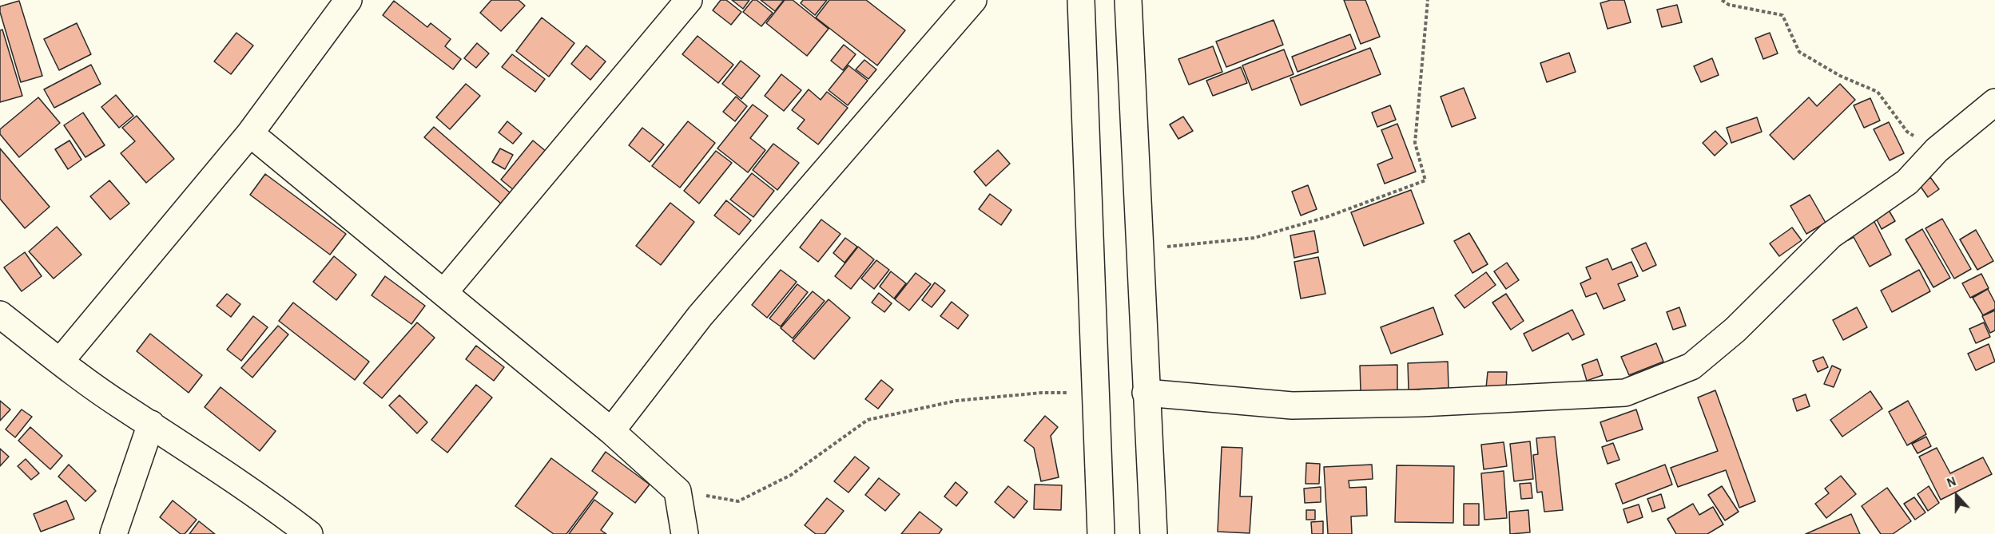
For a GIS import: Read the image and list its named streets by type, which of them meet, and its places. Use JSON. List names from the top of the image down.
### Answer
{
  "north": "top"
}
